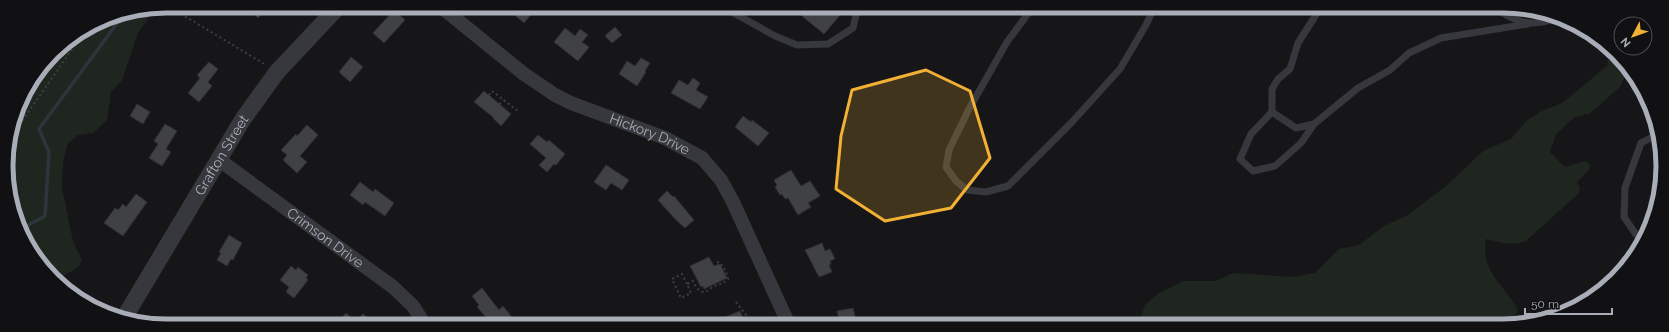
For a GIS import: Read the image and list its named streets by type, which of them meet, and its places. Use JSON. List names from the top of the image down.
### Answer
{
  "streets": {
    "street": ["Hickory Drive", "Grafton Street", "Crimson Drive"]
  },
  "crossings": [
    ["Grafton Street", "Crimson Drive"]
  ],
  "scale_bar": "50 m",
  "north": "bottom left"
}
